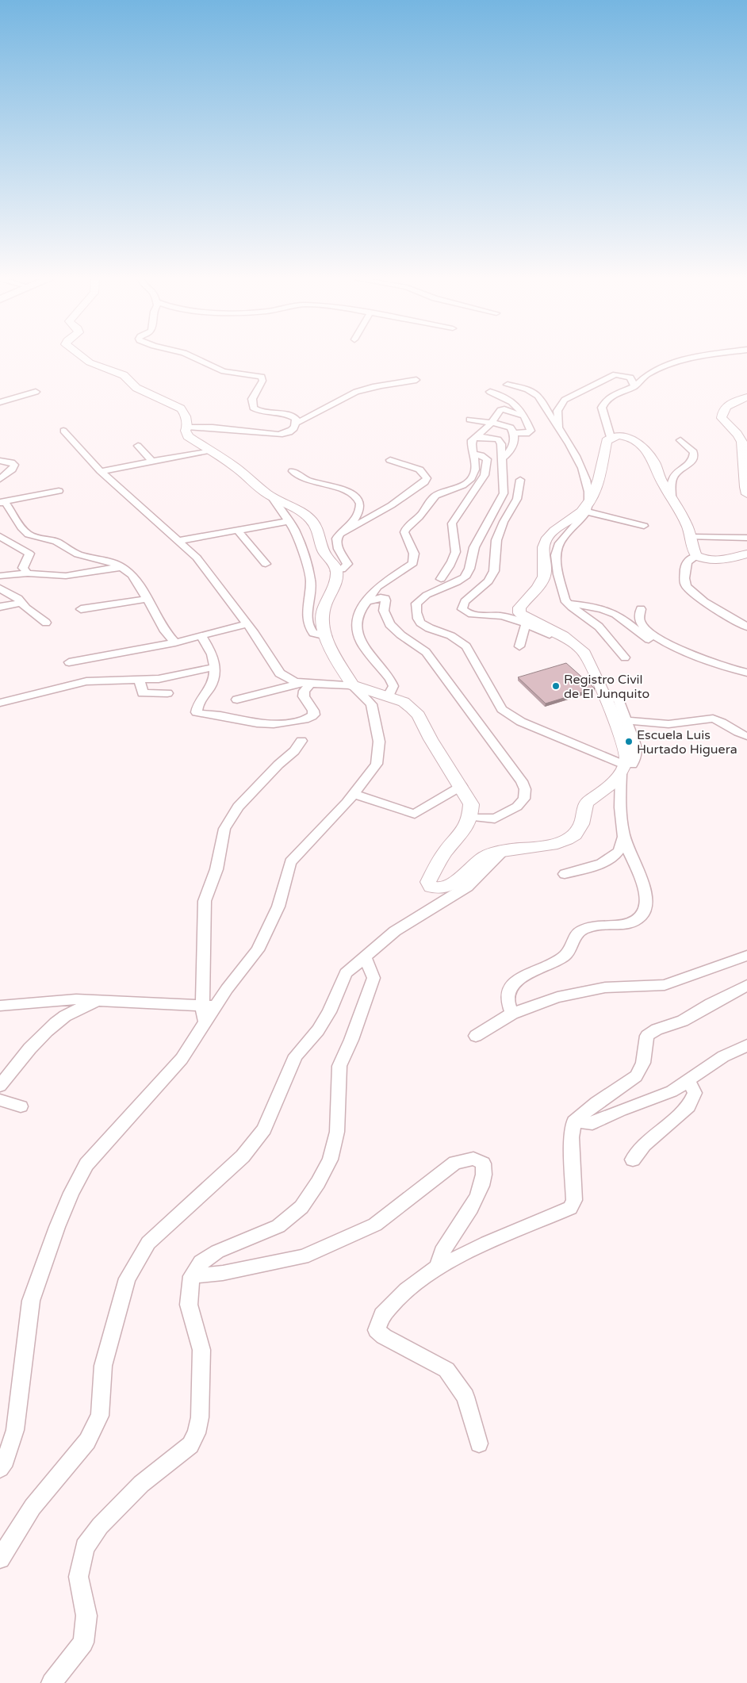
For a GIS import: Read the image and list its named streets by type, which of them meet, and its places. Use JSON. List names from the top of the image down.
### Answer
{
  "places": ["Registro Civil de El Junquito", "Escuela Luis Hurtado Higuera"]
}
